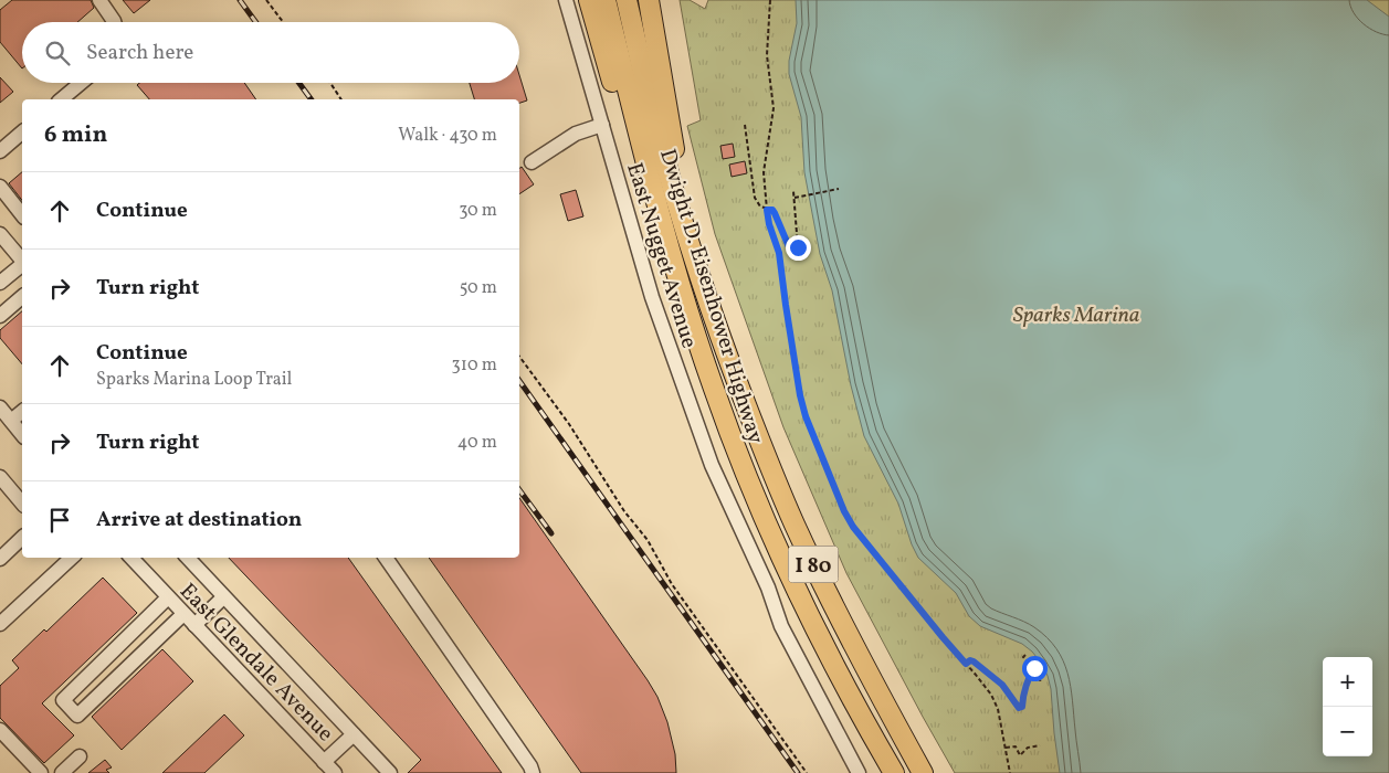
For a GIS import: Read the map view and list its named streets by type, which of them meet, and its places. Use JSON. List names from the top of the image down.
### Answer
{
  "streets": {
    "highway": ["Dwight D. Eisenhower Highway", "I 80"],
    "street": ["East Nugget Avenue", "East Glendale Avenue"]
  },
  "parks": ["Sparks Marina"],
  "page": {
    "search": "Search here",
    "heading": ["6 min", "Walk · 430 m"],
    "list": [
      ["Continue", "30 m"],
      ["Turn right", "50 m"],
      ["Continue", "Sparks Marina Loop Trail", "310 m"],
      ["Turn right", "40 m"],
      "Arrive at destination"
    ],
    "map_buttons": ["+", "−"]
  }
}
